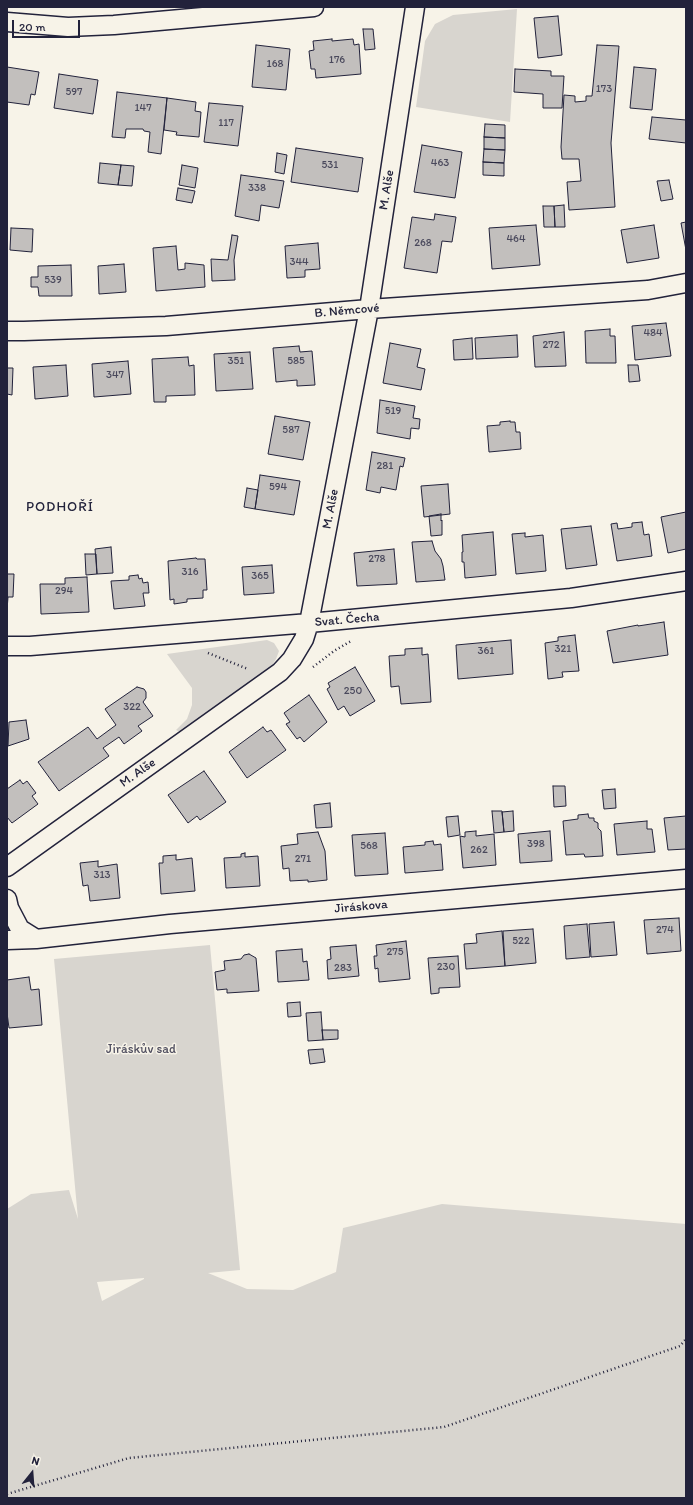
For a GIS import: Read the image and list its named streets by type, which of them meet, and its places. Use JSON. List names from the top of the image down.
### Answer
{
  "streets": {
    "street": [
      "M. Alše",
      "B. Němcové",
      "Svat. Čecha",
      "Jiráskova"
    ]
  },
  "crossings": [
    ["M. Alše", "B. Němcové"],
    ["M. Alše", "Svat. Čecha"]
  ],
  "districts": ["PODHOŘÍ"],
  "parks": ["Jiráskův sad"],
  "house_numbers": [
    "176",
    "168",
    "173",
    "597",
    "147",
    "117",
    "463",
    "531",
    "338",
    "464",
    "268",
    "344",
    "539",
    "484",
    "272",
    "351",
    "585",
    "347",
    "519",
    "587",
    "281",
    "594",
    "278",
    "316",
    "365",
    "294",
    "321",
    "361",
    "250",
    "322",
    "398",
    "568",
    "262",
    "271",
    "313",
    "274",
    "522",
    "275",
    "230",
    "283"
  ],
  "scale_bar": "20 m",
  "north": "top"
}
